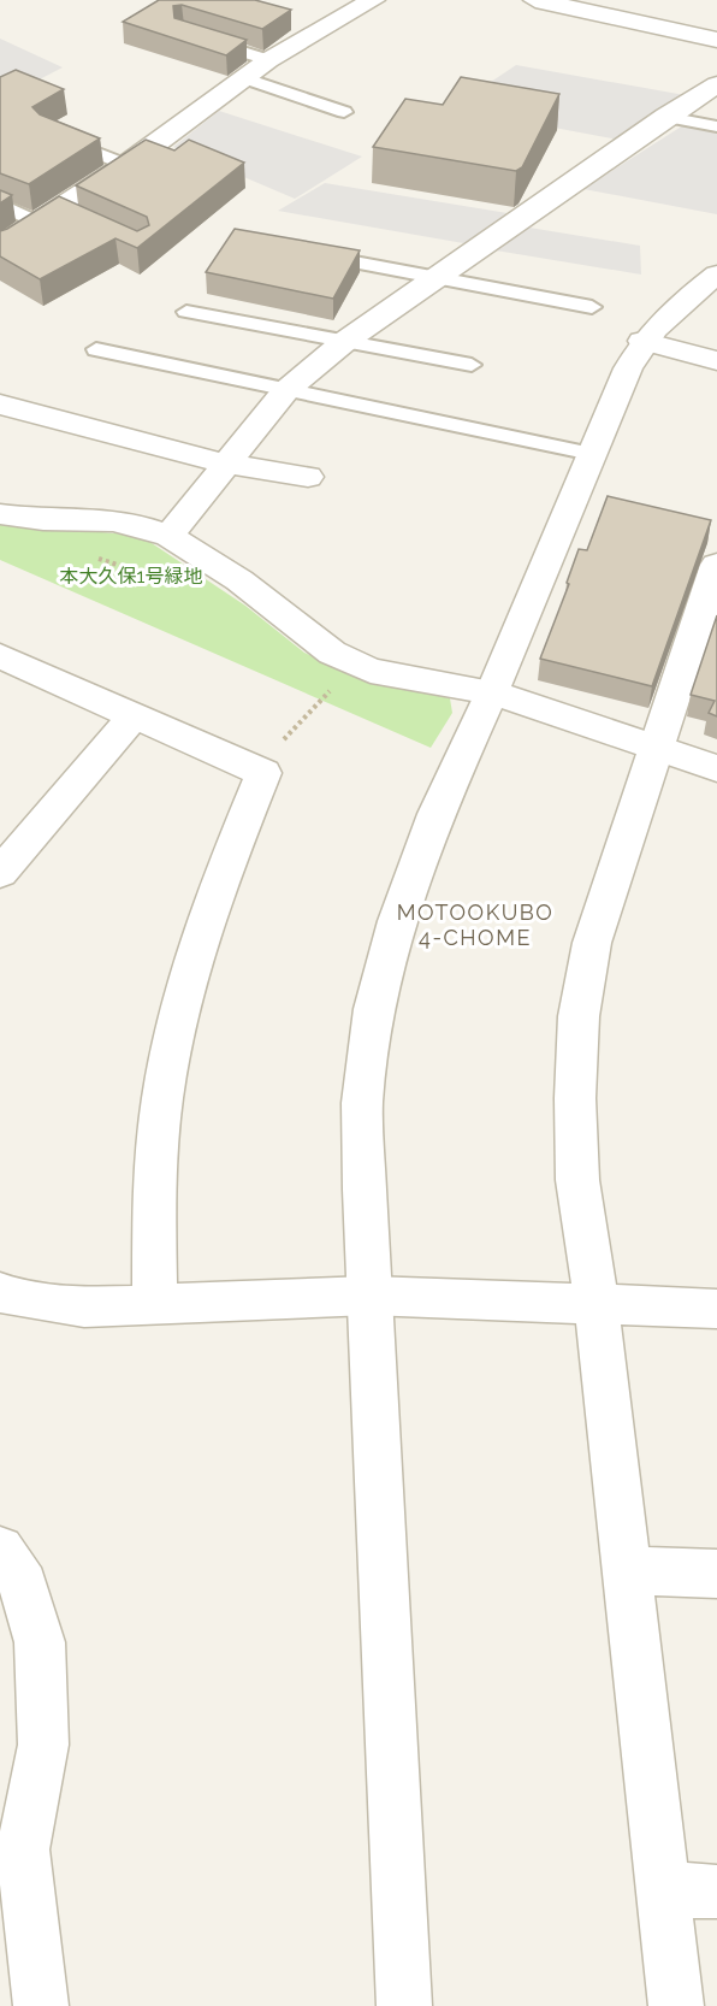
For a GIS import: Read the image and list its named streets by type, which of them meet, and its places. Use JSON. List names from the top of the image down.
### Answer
{
  "districts": ["MOTOOKUBO 4-CHOME"],
  "parks": ["本大久保1号緑地"]
}
